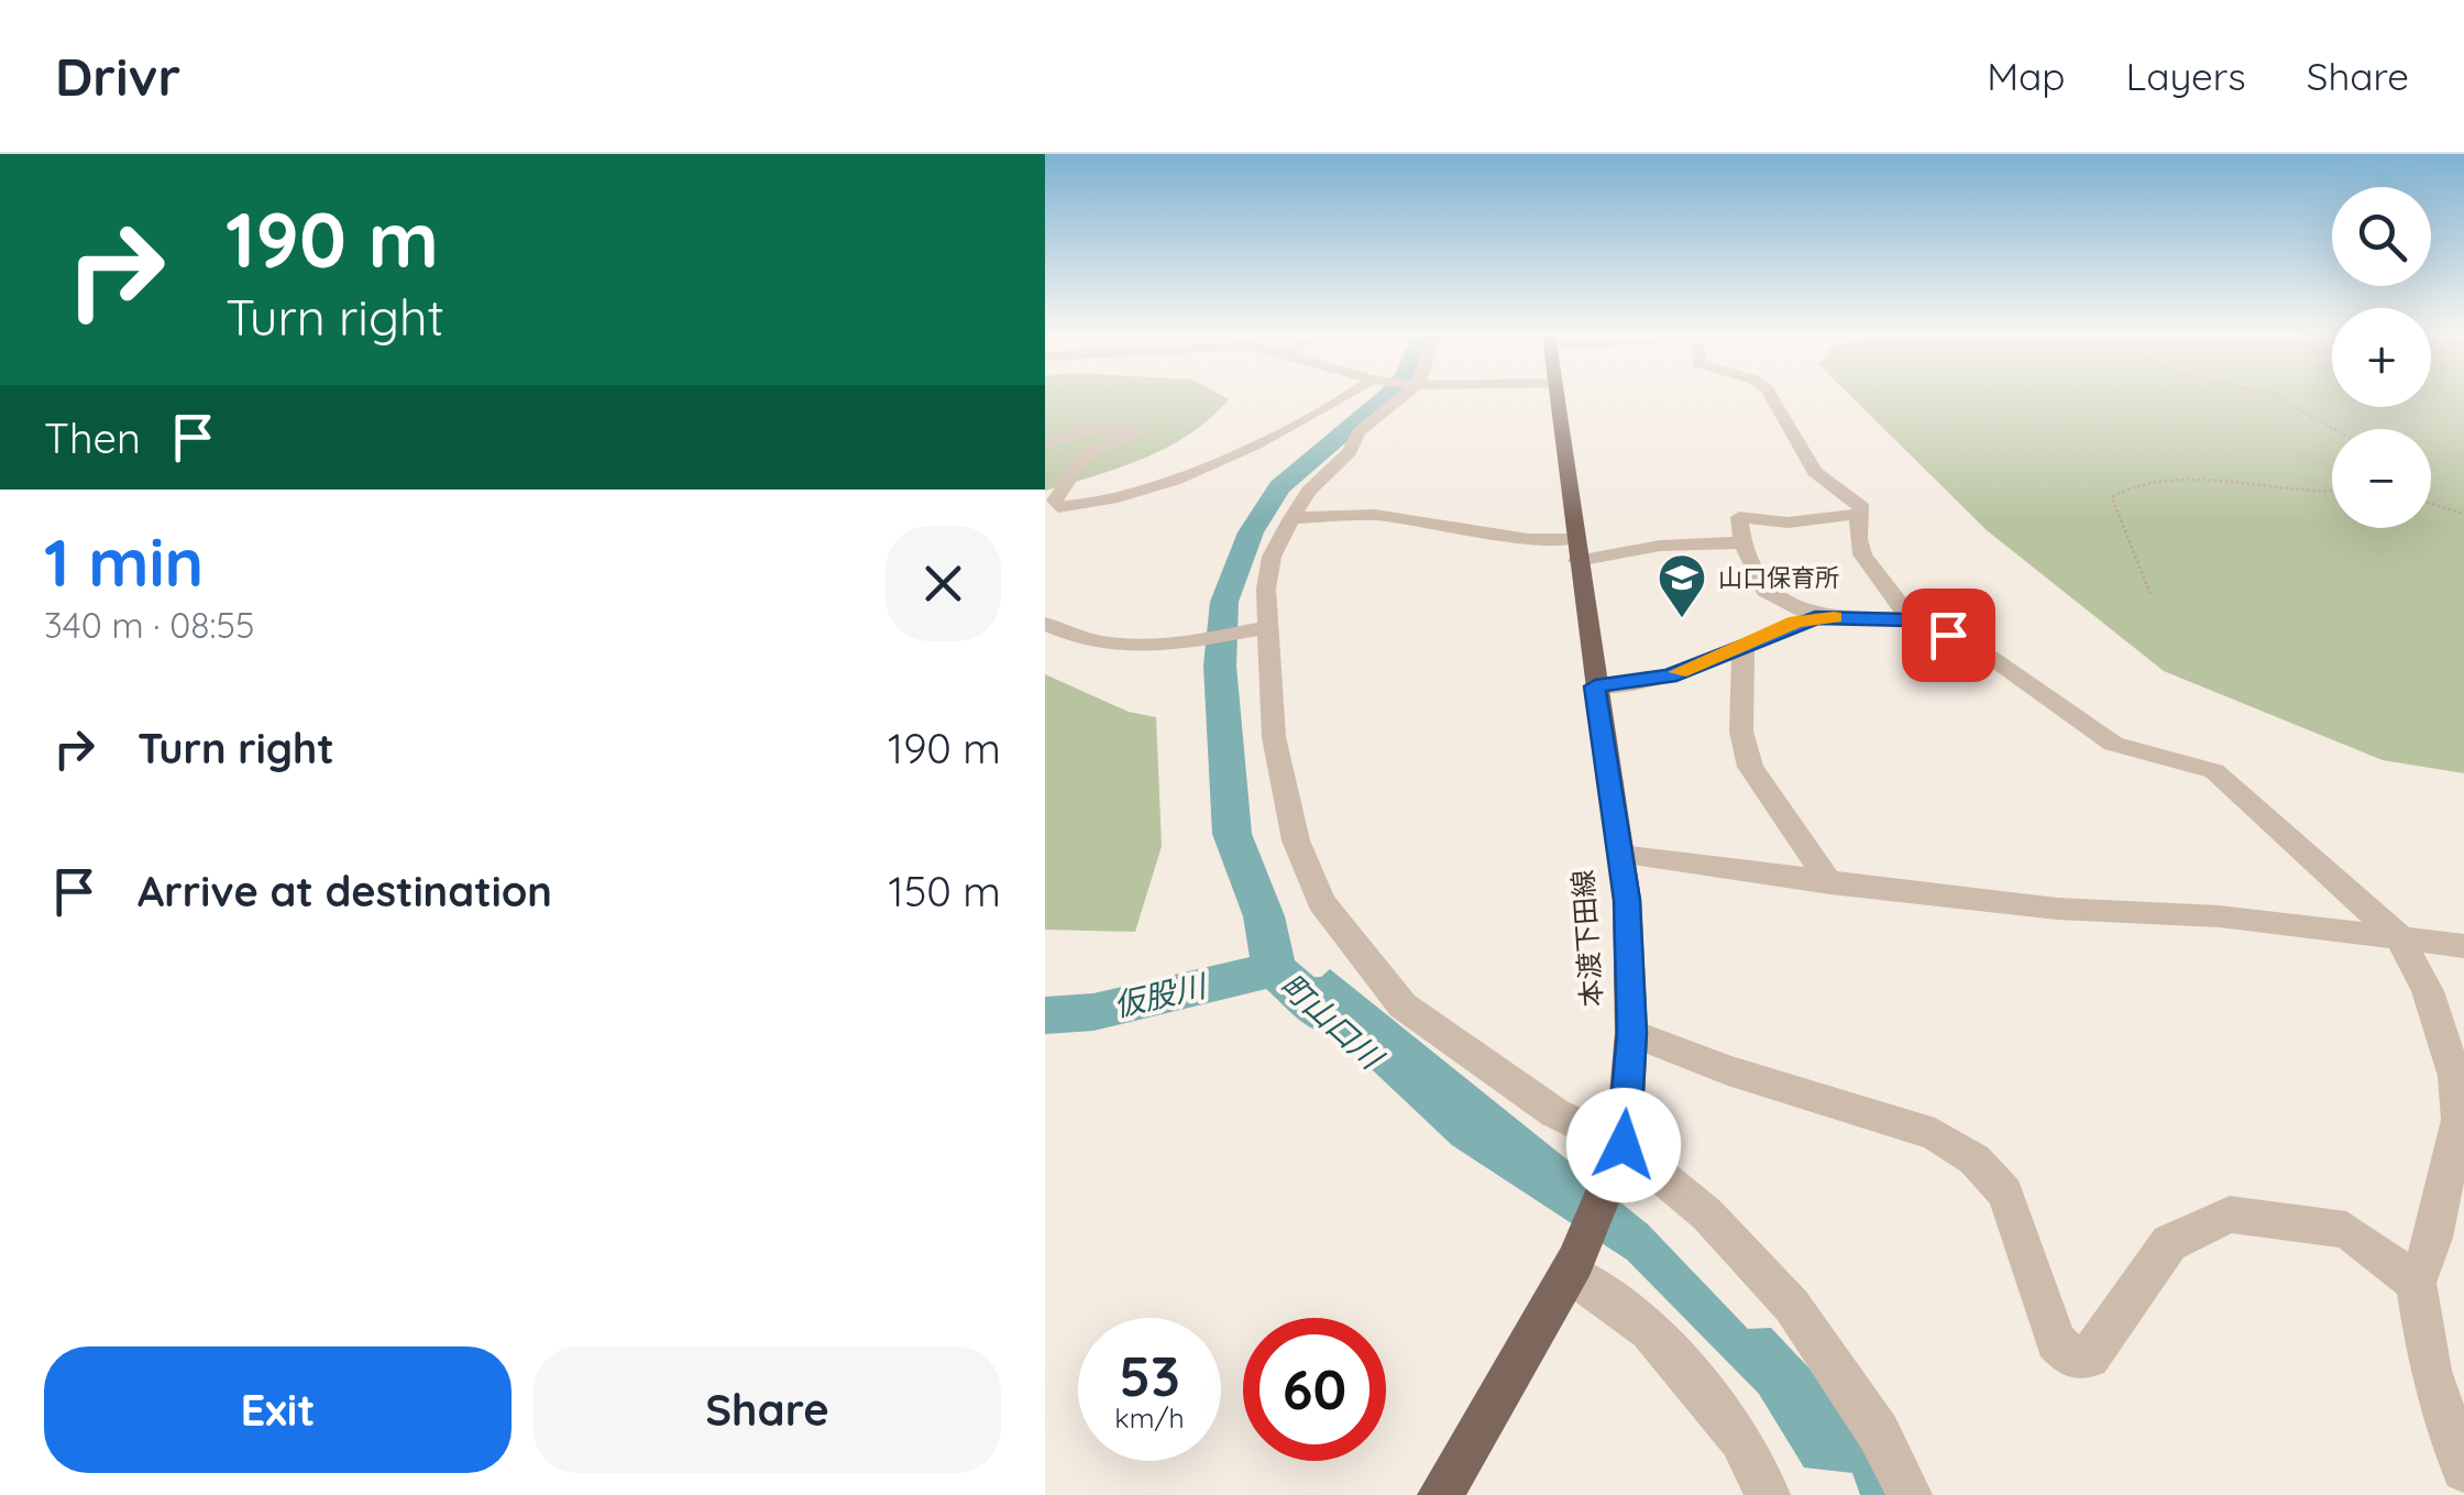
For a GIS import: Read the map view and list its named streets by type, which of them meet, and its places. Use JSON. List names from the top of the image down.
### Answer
{
  "streets": {
    "main road": ["本渡下田線"]
  },
  "water": ["仮股川", "町山口川"],
  "places": {
    "school or university": ["山口保育所"]
  },
  "page": {
    "header": "Drivr",
    "nav": ["Map", "Layers", "Share"],
    "turn": ["190 m", "Turn right"],
    "map_buttons": ["+", "−"],
    "then": "Then",
    "heading": ["1 min", "340 m · 08:55"],
    "list": [
      {
        "name": "Turn right",
        "value": "190 m"
      },
      {
        "name": "Arrive at destination",
        "value": "150 m"
      }
    ],
    "speed": "53 km/h",
    "limit": "60",
    "buttons": ["Exit", "Share"]
  }
}
